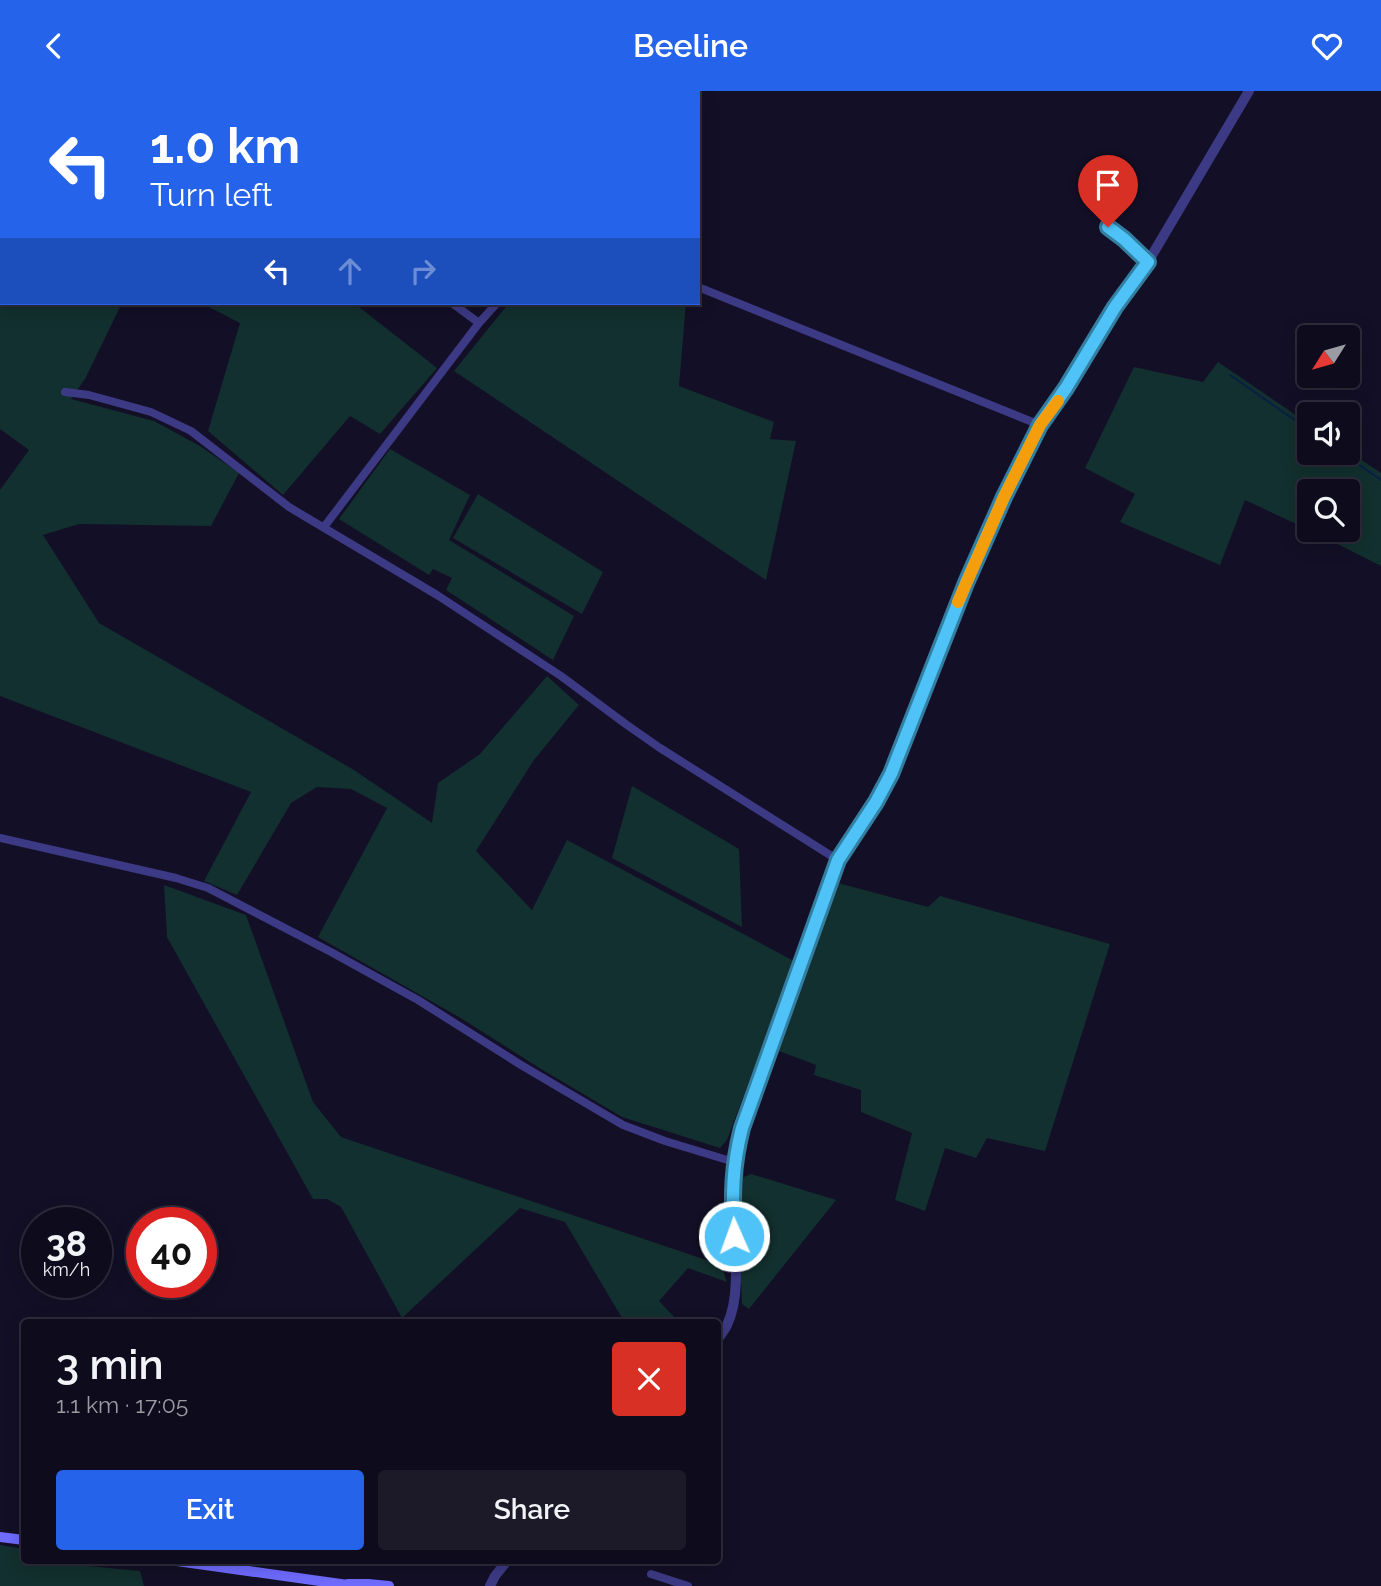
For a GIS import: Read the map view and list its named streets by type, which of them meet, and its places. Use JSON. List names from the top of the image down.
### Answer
{
  "north": "bottom left",
  "page": {
    "header": "Beeline",
    "turn": ["1.0 km", "Turn left"],
    "speed": "38 km/h",
    "limit": "40",
    "heading": ["3 min", "1.1 km · 17:05"],
    "buttons": ["Exit", "Share"]
  }
}
